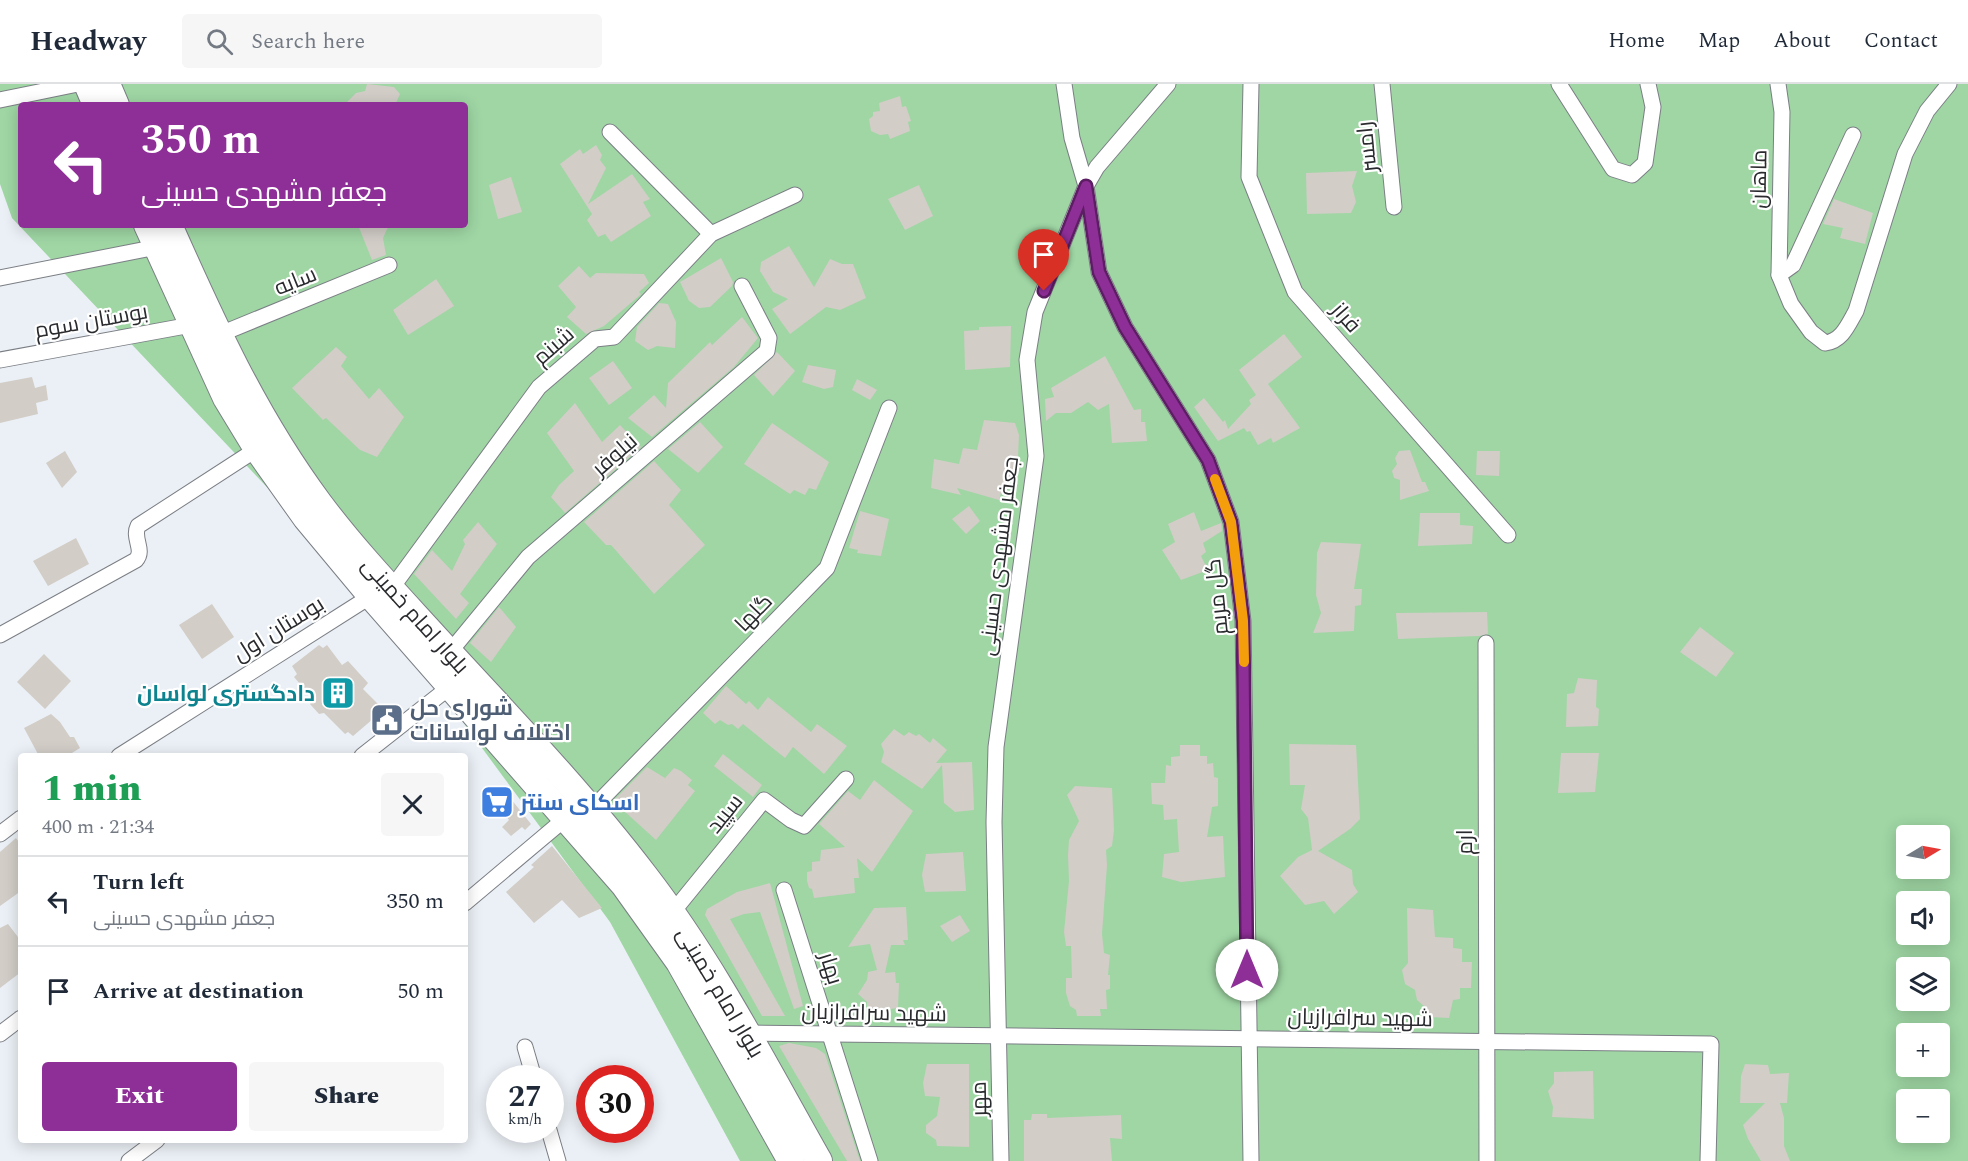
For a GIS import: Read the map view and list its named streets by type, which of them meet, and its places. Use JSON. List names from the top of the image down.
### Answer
{
  "streets": {
    "main road": ["بلوار امام خمینی"],
    "street": [
      "رامسر",
      "ماهان",
      "سایه",
      "فراز",
      "بوستان سوم",
      "شبنم",
      "نیلوفر",
      "جعفر مشهدی حسینی",
      "گل مریم",
      "گلها",
      "بوستان اول",
      "سپید",
      "ارم",
      "بهار",
      "شهید سرافرازیان",
      "مهر"
    ]
  },
  "crossings": [
    ["سایه", "بلوار امام خمینی"],
    ["بوستان سوم", "بلوار امام خمینی"],
    ["شبنم", "بلوار امام خمینی"],
    ["شبنم", "بوستان اول"],
    ["نیلوفر", "بلوار امام خمینی"],
    ["جعفر مشهدی حسینی", "گل مریم"],
    ["جعفر مشهدی حسینی", "شهید سرافرازیان"],
    ["جعفر مشهدی حسینی", "مهر"],
    ["گل مریم", "شهید سرافرازیان"],
    ["گلها", "بلوار امام خمینی"],
    ["بلوار امام خمینی", "بوستان اول"],
    ["بلوار امام خمینی", "سپید"],
    ["بلوار امام خمینی", "شهید سرافرازیان"],
    ["ارم", "شهید سرافرازیان"],
    ["بهار", "شهید سرافرازیان"],
    ["شهید سرافرازیان", "مهر"]
  ],
  "places": {
    "building": ["دادگستری لواسان"],
    "public building": ["شورای حل اختلاف لواسانات"],
    "supermarket": ["اسکای سنتر"]
  },
  "north": "right",
  "page": {
    "header": "Headway",
    "search": "Search here",
    "nav": [
      "Home",
      "Map",
      "About",
      "Contact"
    ],
    "turn": ["350 m", "جعفر مشهدی حسینی"],
    "heading": ["1 min", "400 m · 21:34"],
    "map_buttons": ["+", "−"],
    "list": [
      {
        "name": "Turn left",
        "note": "جعفر مشهدی حسینی",
        "value": "350 m"
      },
      {
        "name": "Arrive at destination",
        "value": "50 m"
      }
    ],
    "buttons": ["Exit", "Share"],
    "speed": "27 km/h",
    "limit": "30"
  }
}
